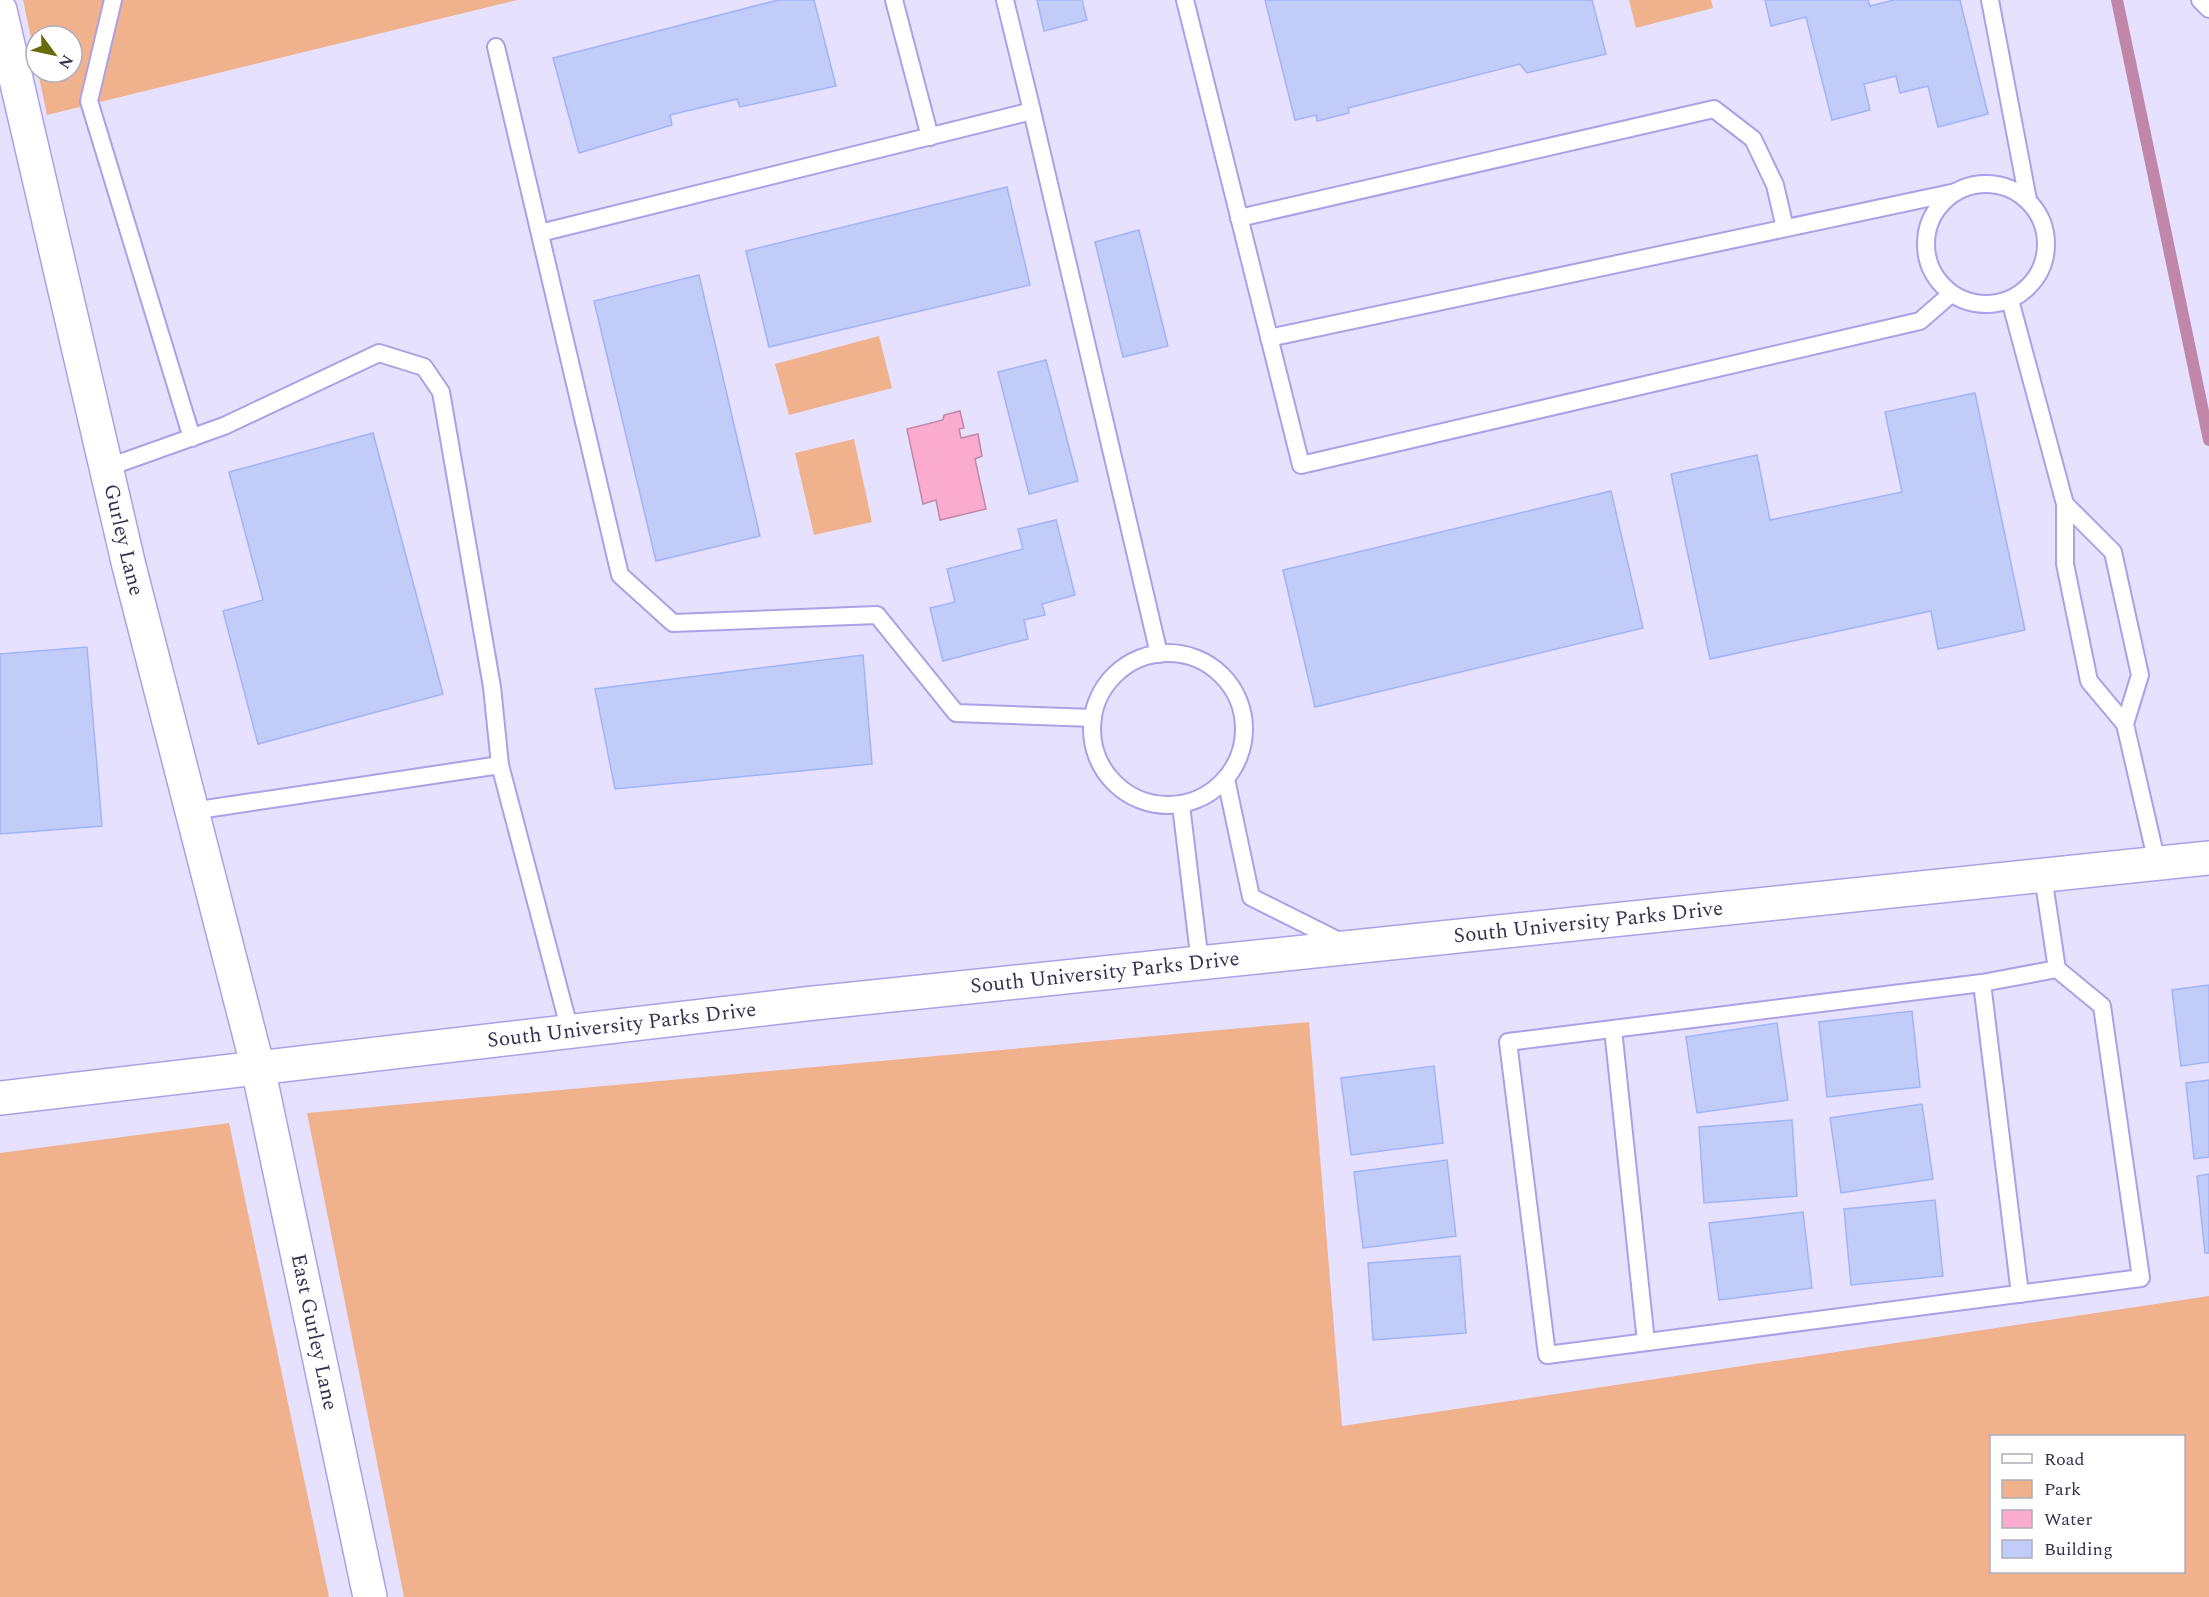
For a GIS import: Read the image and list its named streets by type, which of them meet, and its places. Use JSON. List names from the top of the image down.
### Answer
{
  "streets": {
    "main road": ["Gurley Lane", "South University Parks Drive", "East Gurley Lane"]
  },
  "crossings": [
    ["Gurley Lane", "South University Parks Drive"],
    ["Gurley Lane", "East Gurley Lane"],
    ["South University Parks Drive", "East Gurley Lane"]
  ],
  "legend": [
    "Road",
    "Park",
    "Water",
    "Building"
  ],
  "north": "bottom right"
}
